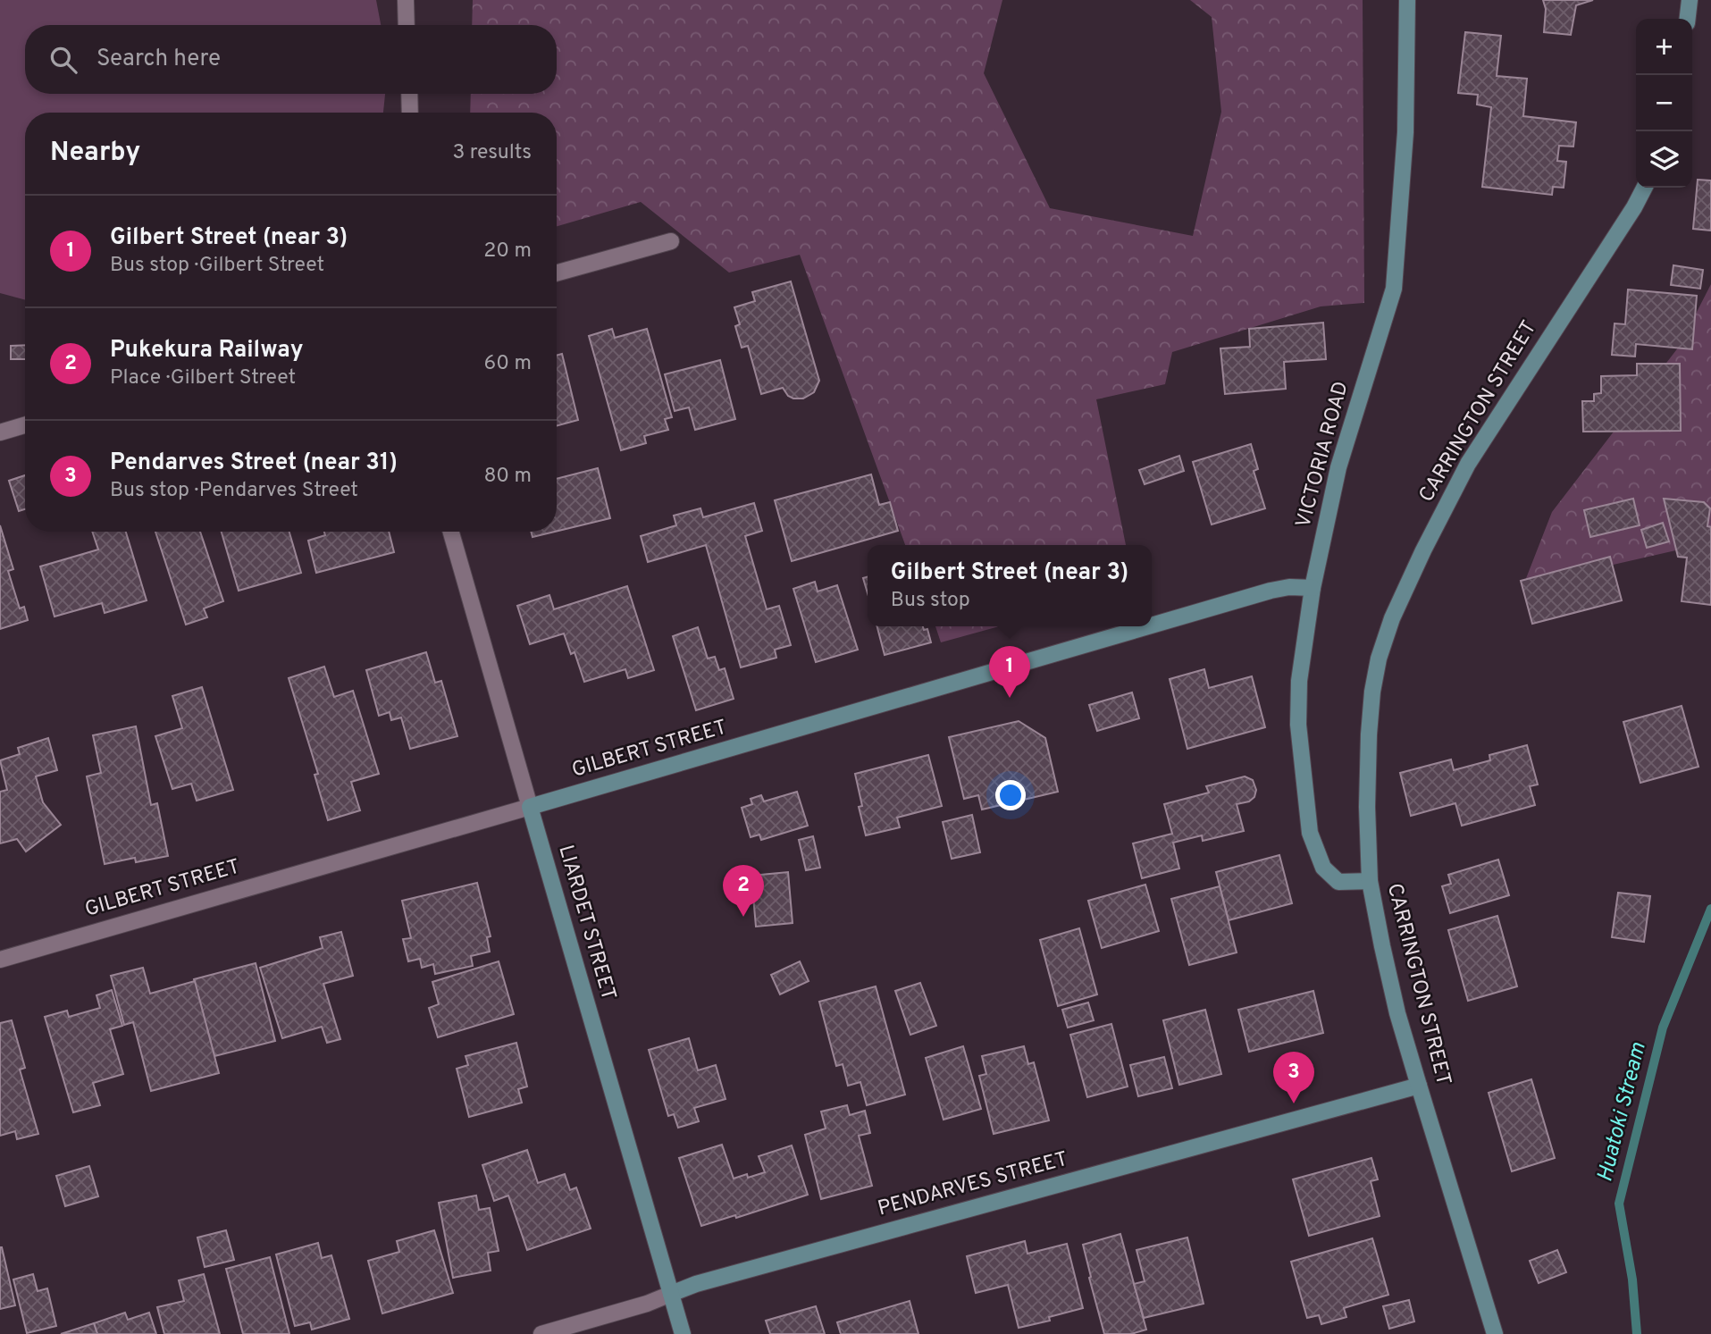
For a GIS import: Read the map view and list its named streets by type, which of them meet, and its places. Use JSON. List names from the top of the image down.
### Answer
{
  "streets": {
    "street": [
      "CARRINGTON STREET",
      "VICTORIA ROAD",
      "GILBERT STREET",
      "LIARDET STREET",
      "PENDARVES STREET"
    ]
  },
  "crossings": [
    ["CARRINGTON STREET", "VICTORIA ROAD"],
    ["CARRINGTON STREET", "PENDARVES STREET"],
    ["VICTORIA ROAD", "GILBERT STREET"],
    ["GILBERT STREET", "LIARDET STREET"],
    ["LIARDET STREET", "PENDARVES STREET"]
  ],
  "water": ["Huatoki Stream"],
  "page": {
    "map_buttons": ["+", "−"],
    "search": "Search here",
    "heading": ["Nearby", "3 results"],
    "list": [
      {
        "mark": "1",
        "name": "Gilbert Street (near 3)",
        "note": "Bus stop · Gilbert Street",
        "value": "20 m"
      },
      {
        "mark": "2",
        "name": "Pukekura Railway",
        "note": "Place · Gilbert Street",
        "value": "60 m"
      },
      {
        "mark": "3",
        "name": "Pendarves Street (near 31)",
        "note": "Bus stop · Pendarves Street",
        "value": "80 m"
      }
    ],
    "popup": ["Gilbert Street (near 3)", "Bus stop"],
    "pins": ["1", "2", "3"]
  }
}
